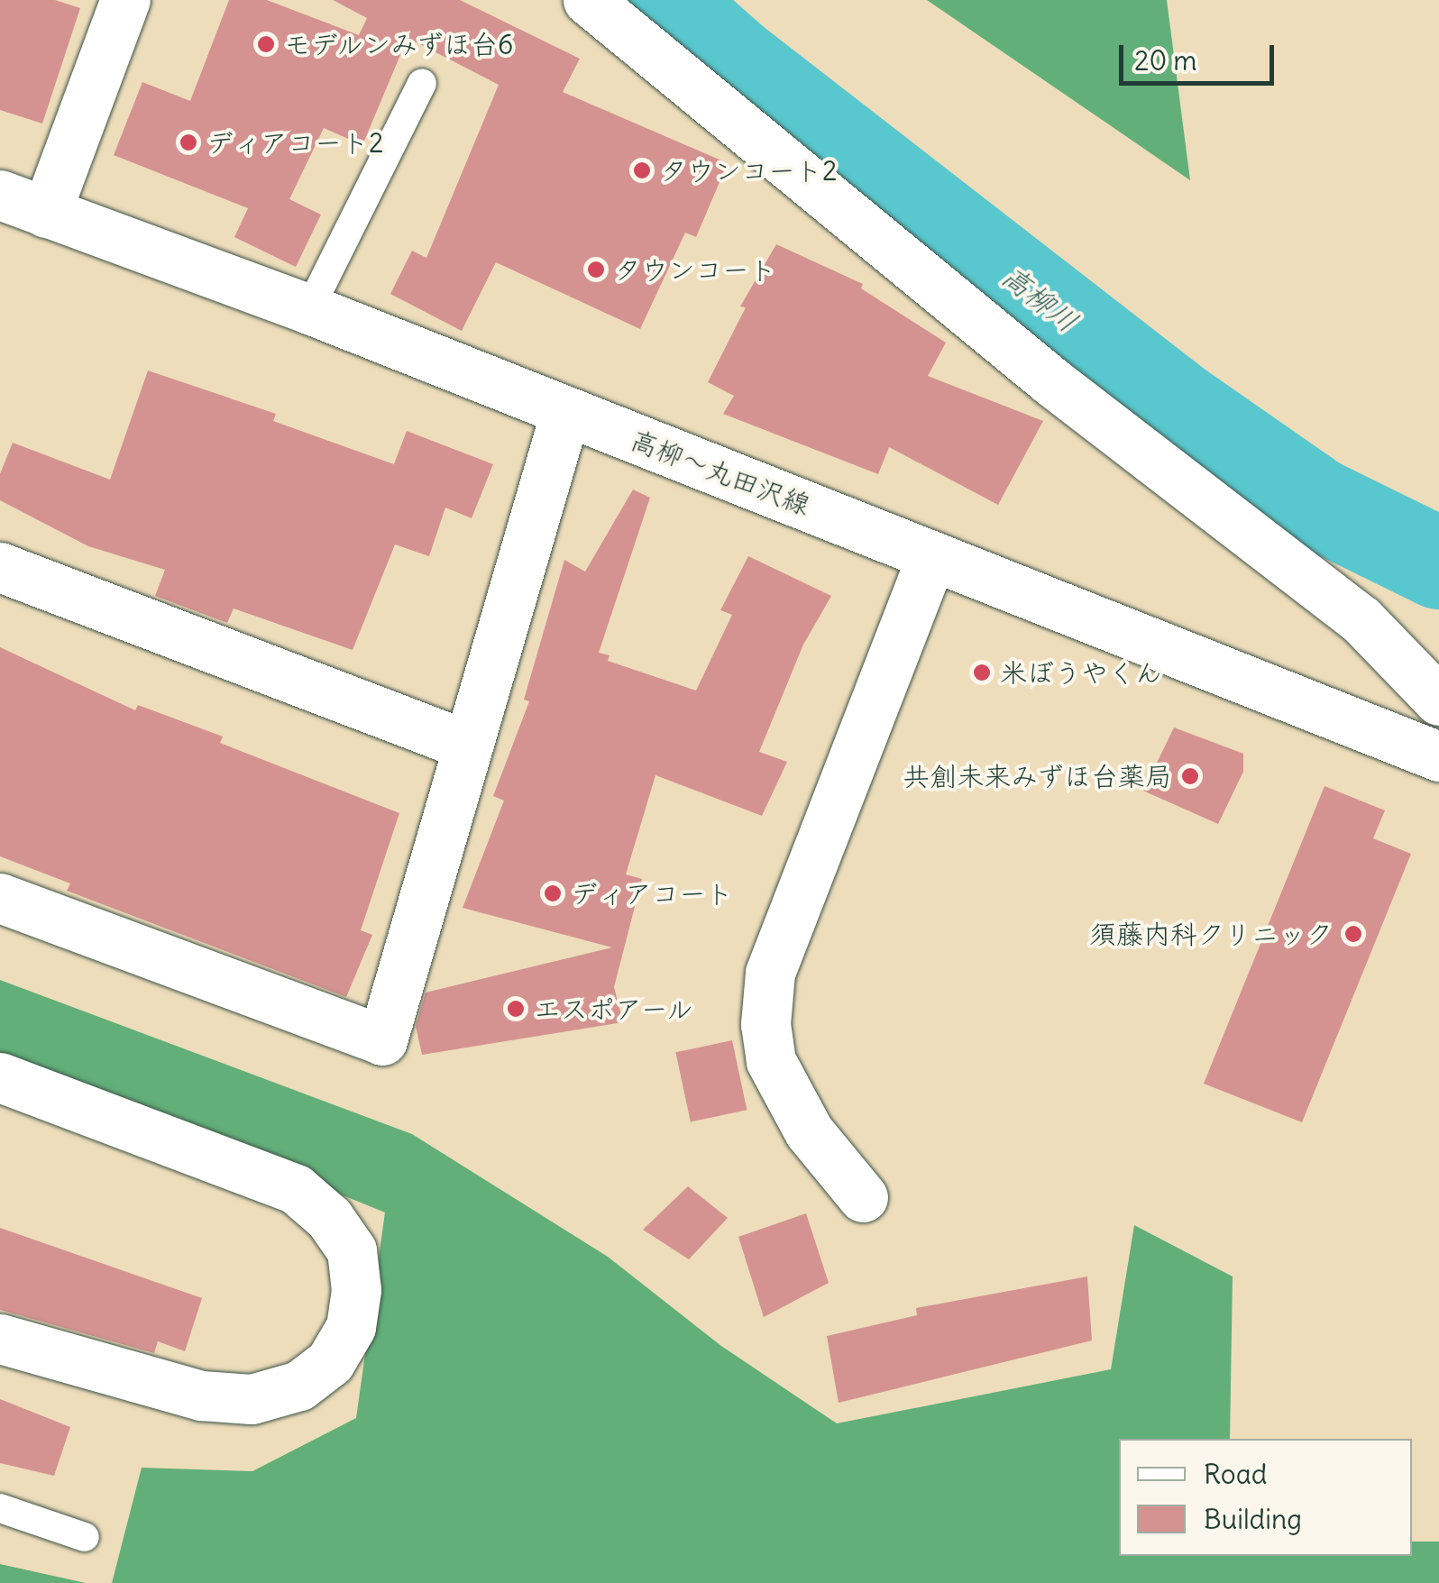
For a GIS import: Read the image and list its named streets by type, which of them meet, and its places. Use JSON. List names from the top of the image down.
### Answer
{
  "streets": {
    "street": ["高柳～丸田沢線"]
  },
  "water": ["高柳川"],
  "places": [
    "モデルンみずほ台6",
    "ディアコート2",
    "タウンコート2",
    "タウンコート",
    "米ぼうやくん",
    "共創未来みずほ台薬局",
    "ディアコート",
    "須藤内科クリニック",
    "エスポアール"
  ],
  "legend": ["Road", "Building"],
  "scale_bar": "20 m"
}
